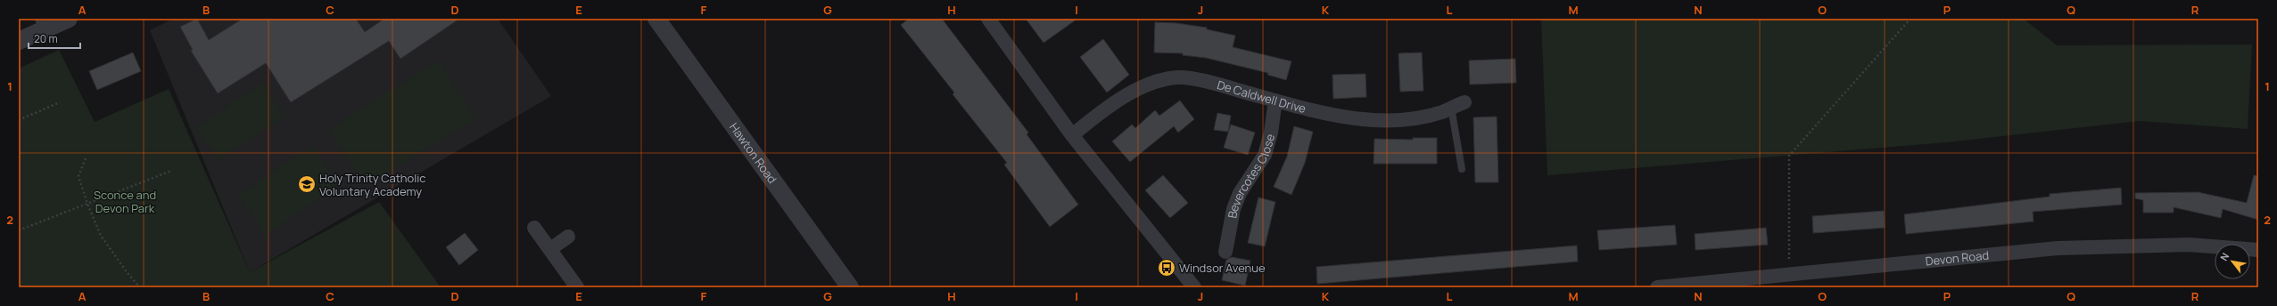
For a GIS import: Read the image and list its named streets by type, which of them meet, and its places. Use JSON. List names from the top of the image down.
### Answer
{
  "streets": {
    "street": [
      "De Caldwell Drive",
      "Hawton Road",
      "Bevercotes Close",
      "Devon Road"
    ]
  },
  "crossings": [
    ["De Caldwell Drive", "Bevercotes Close"]
  ],
  "parks": ["Sconce and Devon Park"],
  "places": {
    "school or university": ["Holy Trinity Catholic Voluntary Academy"],
    "bus stop": ["Windsor Avenue"]
  },
  "scale_bar": "20 m",
  "north": "top left",
  "grid": {
    "columns": [
      "A",
      "B",
      "C",
      "D",
      "E",
      "F",
      "G",
      "H",
      "I",
      "J",
      "K",
      "L",
      "M",
      "N",
      "O",
      "P",
      "Q",
      "R"
    ],
    "rows": ["1", "2"]
  }
}
